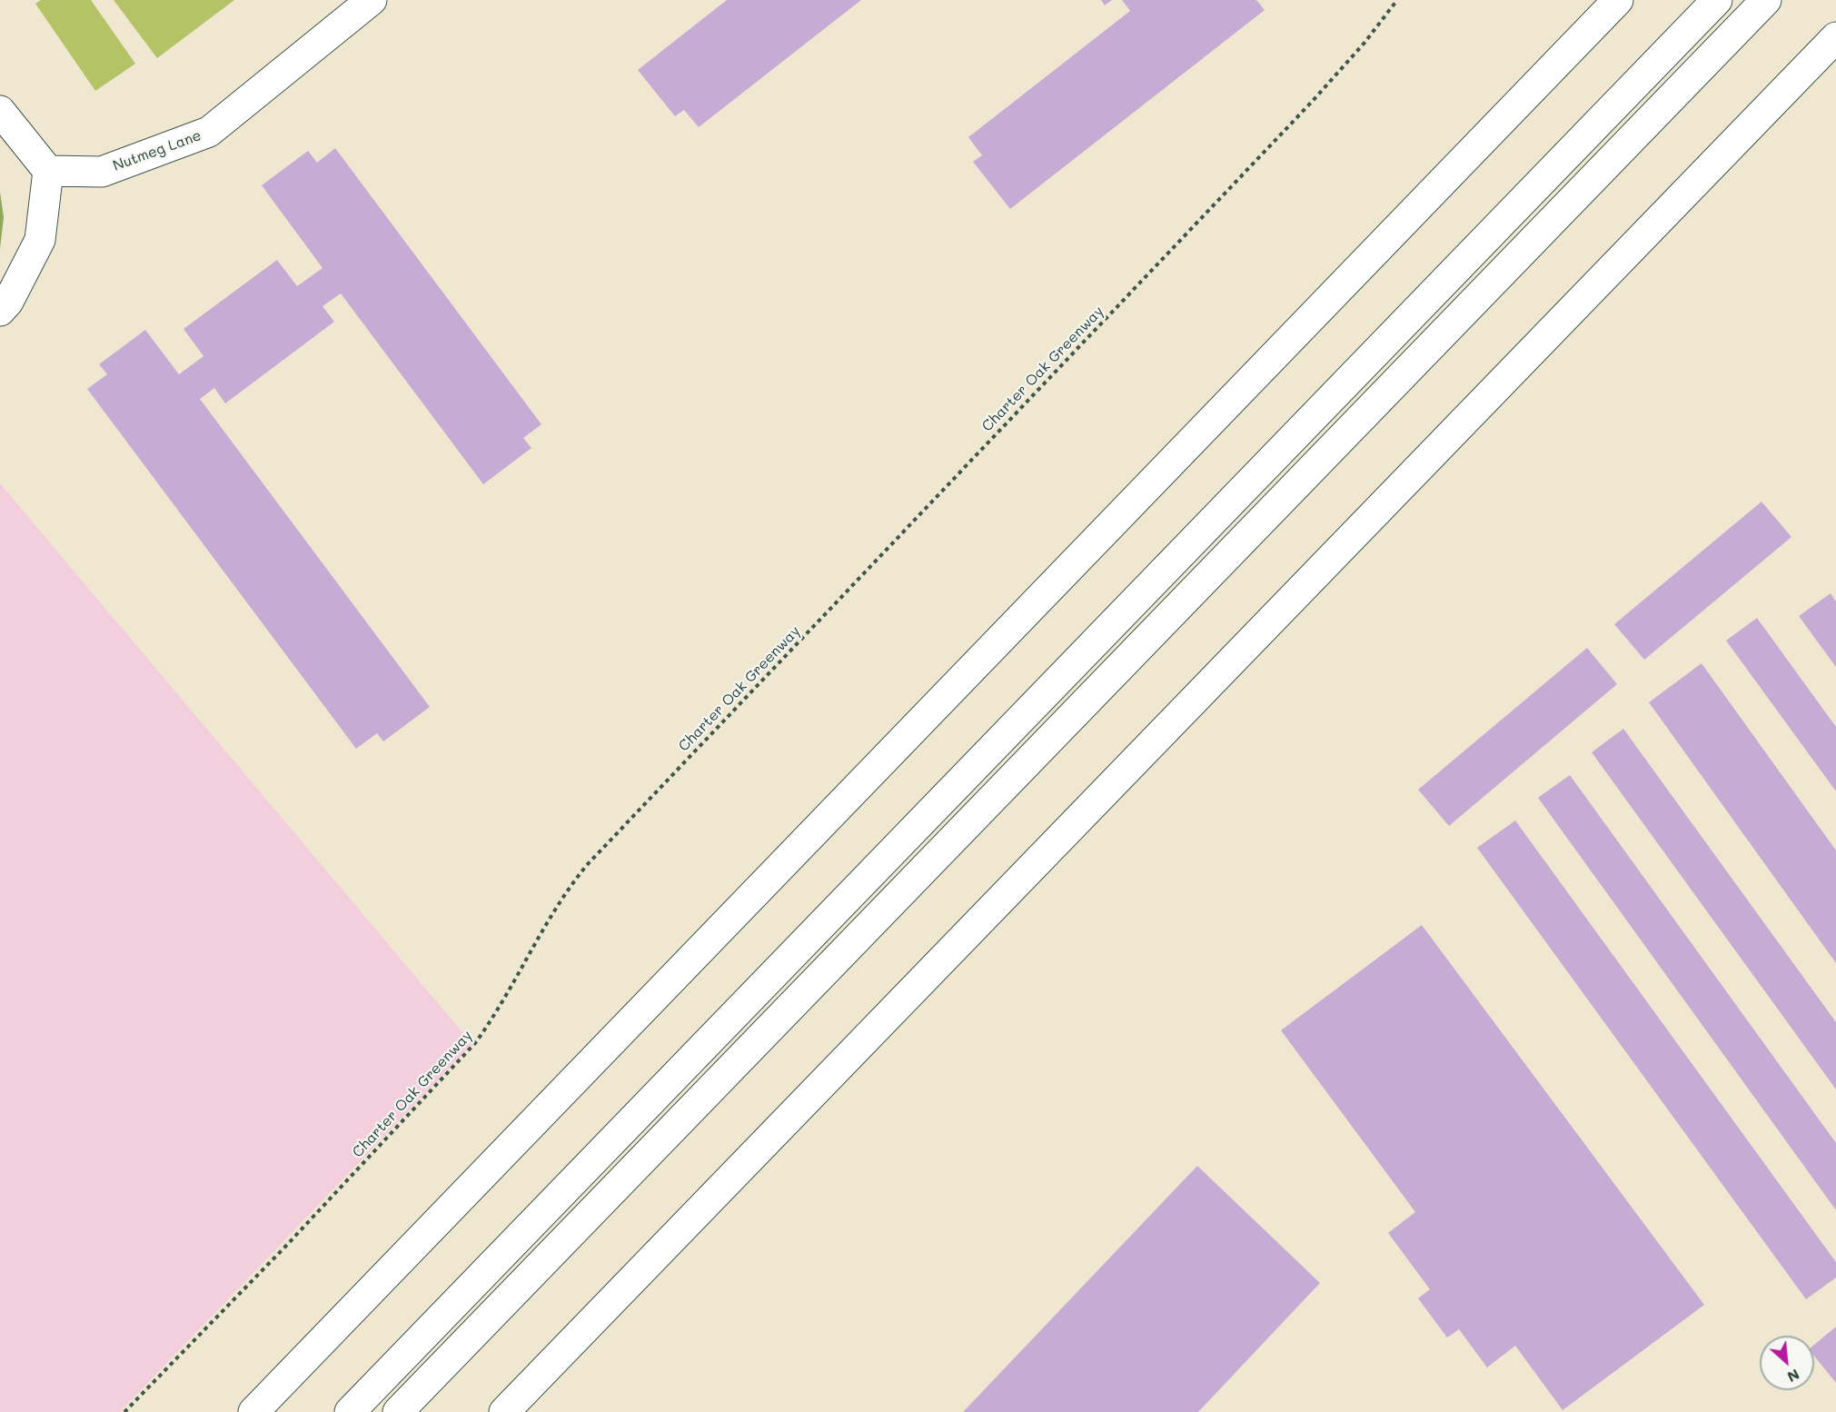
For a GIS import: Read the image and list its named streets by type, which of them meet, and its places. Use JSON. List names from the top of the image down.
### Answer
{
  "streets": {
    "main road": ["Nutmeg Lane"],
    "path": ["Charter Oak Greenway"]
  },
  "north": "bottom right"
}
